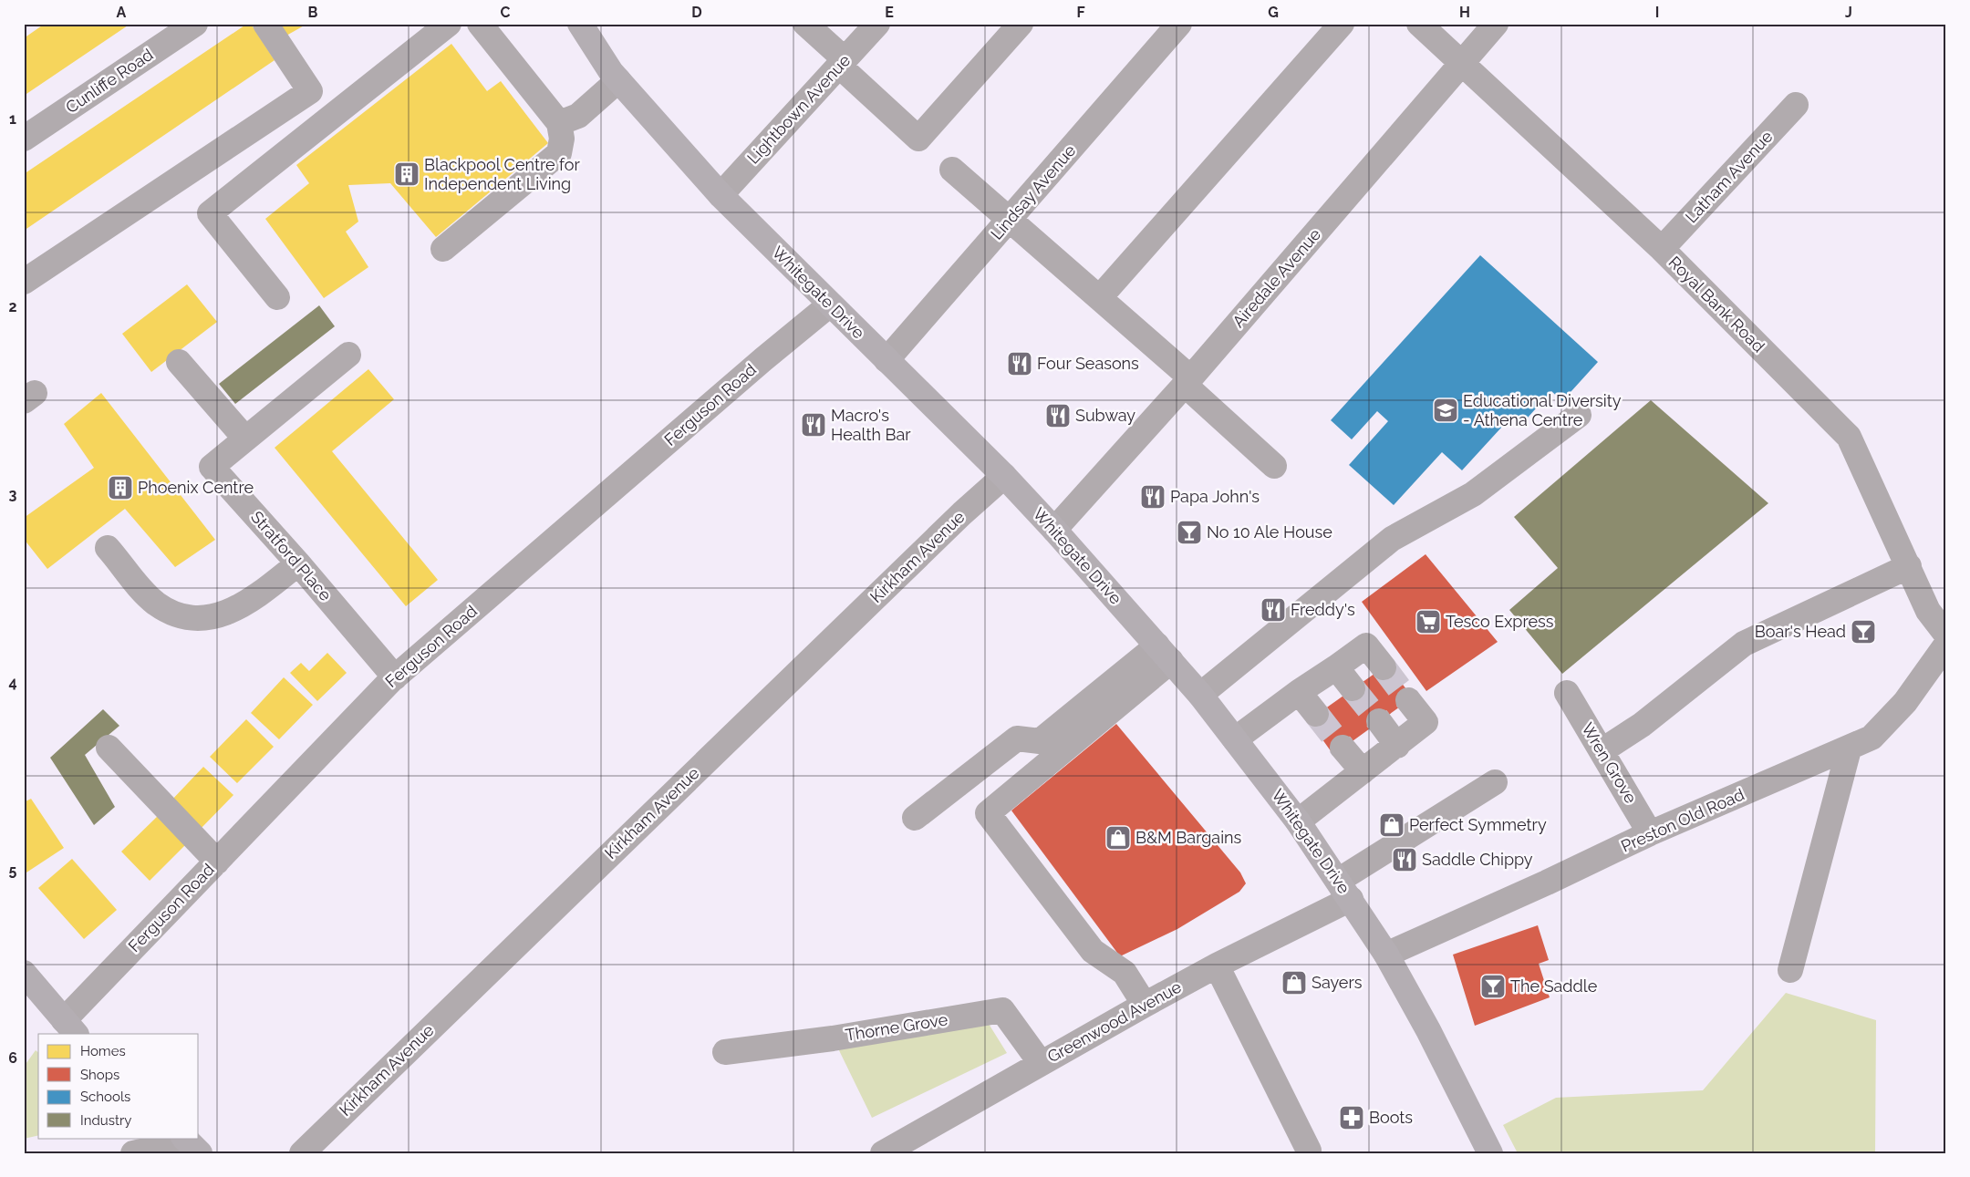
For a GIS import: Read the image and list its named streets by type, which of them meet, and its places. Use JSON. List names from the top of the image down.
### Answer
{
  "streets": {
    "main road": ["Whitegate Drive"],
    "street": [
      "Cunliffe Road",
      "Lightbown Avenue",
      "Latham Avenue",
      "Lindsay Avenue",
      "Airedale Avenue",
      "Royal Bank Road",
      "Ferguson Road",
      "Stratford Place",
      "Kirkham Avenue",
      "Wren Grove",
      "Preston Old Road",
      "Greenwood Avenue",
      "Thorne Grove"
    ]
  },
  "crossings": [
    ["Lightbown Avenue", "Whitegate Drive"],
    ["Latham Avenue", "Royal Bank Road"],
    ["Lindsay Avenue", "Whitegate Drive"],
    ["Airedale Avenue", "Whitegate Drive"],
    ["Airedale Avenue", "Royal Bank Road"],
    ["Whitegate Drive", "Ferguson Road"],
    ["Whitegate Drive", "Kirkham Avenue"],
    ["Whitegate Drive", "Preston Old Road"],
    ["Whitegate Drive", "Greenwood Avenue"],
    ["Ferguson Road", "Stratford Place"],
    ["Wren Grove", "Preston Old Road"],
    ["Greenwood Avenue", "Thorne Grove"]
  ],
  "places": {
    "building": ["Blackpool Centre for Independent Living", "Phoenix Centre"],
    "restaurant": [
      "Four Seasons",
      "Subway",
      "Macro's Health Bar",
      "Papa John's",
      "Freddy's",
      "Saddle Chippy"
    ],
    "school or university": ["Educational Diversity - Athena Centre"],
    "bar": ["No 10 Ale House", "Boar's Head", "The Saddle"],
    "supermarket": ["Tesco Express"],
    "shop": ["Perfect Symmetry", "B&M Bargains", "Sayers"],
    "pharmacy": ["Boots"]
  },
  "legend": [
    "Homes",
    "Shops",
    "Schools",
    "Industry"
  ],
  "grid": {
    "columns": [
      "A",
      "B",
      "C",
      "D",
      "E",
      "F",
      "G",
      "H",
      "I",
      "J"
    ],
    "rows": [
      "1",
      "2",
      "3",
      "4",
      "5",
      "6"
    ]
  }
}
